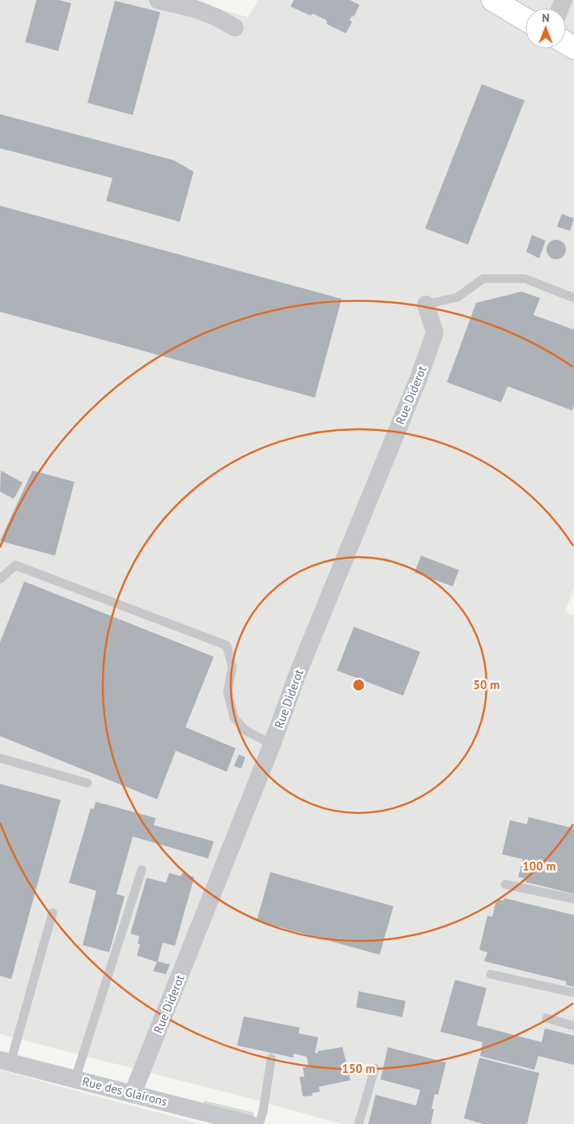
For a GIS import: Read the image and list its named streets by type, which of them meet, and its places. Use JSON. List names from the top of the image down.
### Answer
{
  "streets": {
    "street": ["Rue Diderot", "Rue des Glairons"]
  },
  "crossings": [
    ["Rue Diderot", "Rue des Glairons"]
  ],
  "north": "top",
  "rings": ["50 m", "100 m", "150 m"]
}
